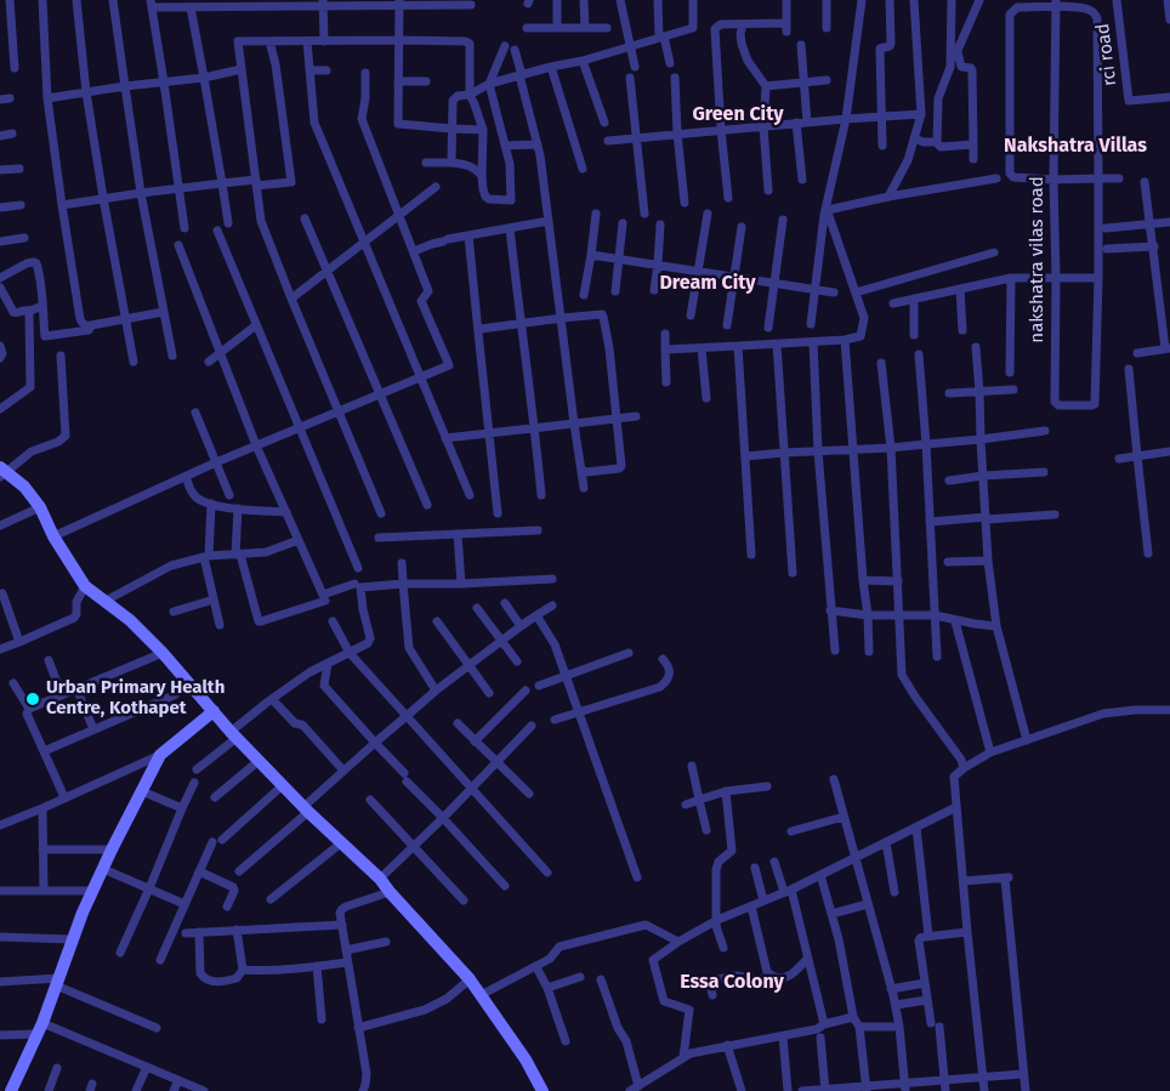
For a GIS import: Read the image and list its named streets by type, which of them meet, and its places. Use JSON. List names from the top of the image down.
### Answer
{
  "streets": {
    "street": ["rci road", "nakshatra vilas road"]
  },
  "districts": [
    "Green City",
    "Nakshatra Villas",
    "Dream City",
    "Essa Colony"
  ],
  "places": ["Urban Primary Health Centre, Kothapet"]
}
